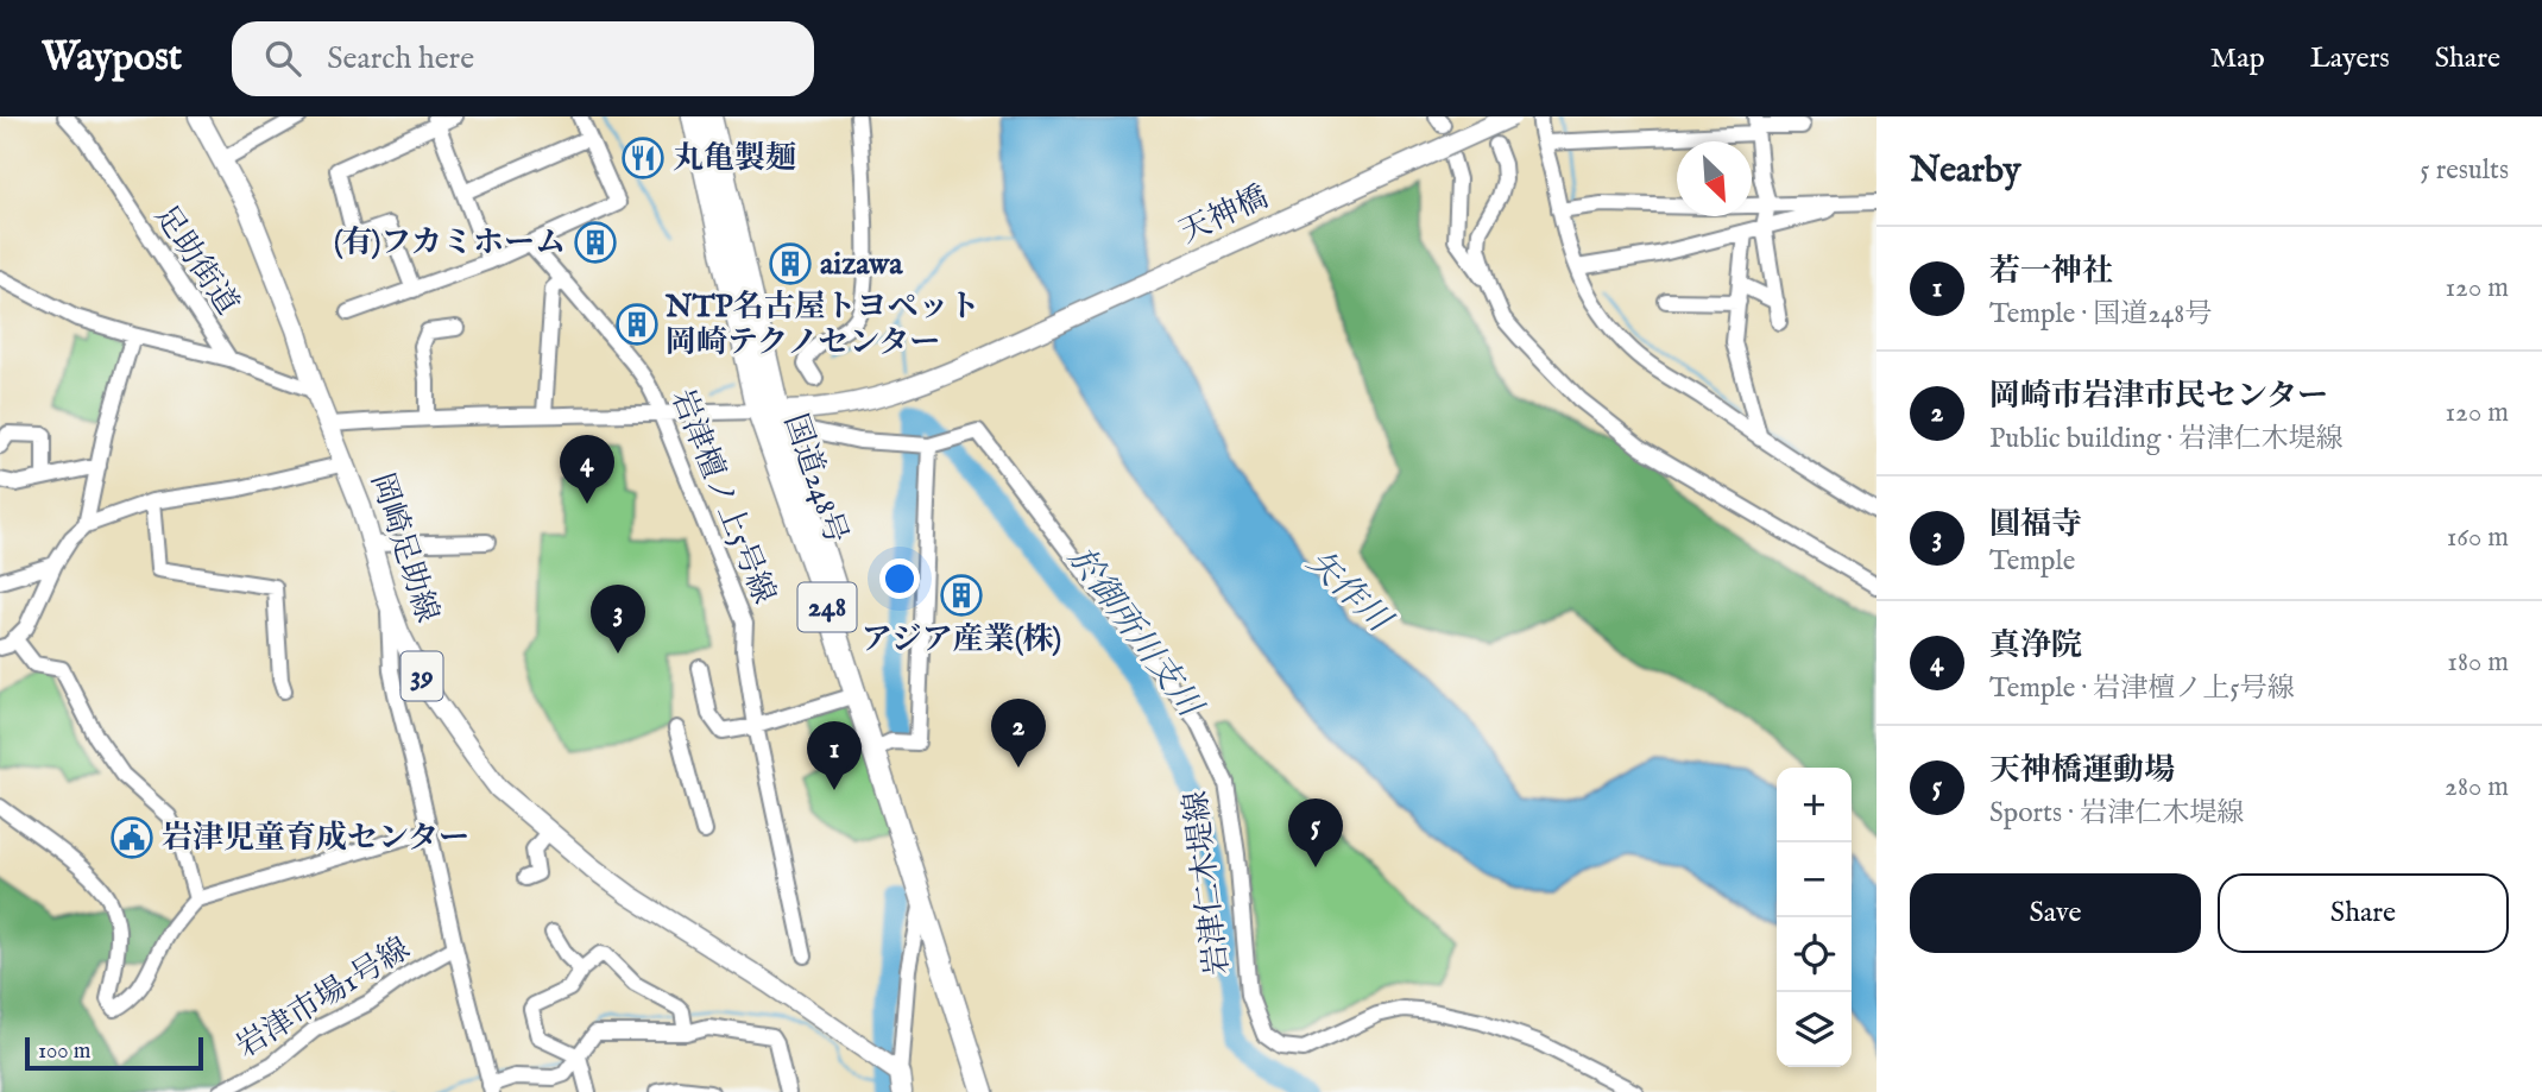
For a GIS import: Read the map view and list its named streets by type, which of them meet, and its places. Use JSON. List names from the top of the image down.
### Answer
{
  "streets": {
    "highway": ["国道248号", "248"],
    "main road": ["天神橋", "岡崎足助線", "39"],
    "street": [
      "足助街道",
      "岩津檀ノ上5号線",
      "岩津仁木堤線",
      "岩津市場1号線"
    ]
  },
  "crossings": [
    ["天神橋", "国道248号"],
    ["足助街道", "岡崎足助線"]
  ],
  "water": ["矢作川", "於御所川支川"],
  "places": {
    "restaurant": ["丸亀製麺"],
    "building": [
      "(有)フカミホーム",
      "aizawa",
      "NTP名古屋トヨペット 岡崎テクノセンター",
      "アジア産業(株)"
    ],
    "public building": ["岩津児童育成センター"]
  },
  "scale_bar": "100 m",
  "north": "bottom right",
  "page": {
    "header": "Waypost",
    "search": "Search here",
    "nav": ["Map", "Layers", "Share"],
    "heading": ["Nearby", "5 results"],
    "list": [
      {
        "mark": "1",
        "name": "若一神社",
        "note": "Temple · 国道248号",
        "value": "120 m"
      },
      {
        "mark": "2",
        "name": "岡崎市岩津市民センター",
        "note": "Public building · 岩津仁木堤線",
        "value": "120 m"
      },
      {
        "mark": "3",
        "name": "圓福寺",
        "note": "Temple",
        "value": "160 m"
      },
      {
        "mark": "4",
        "name": "真浄院",
        "note": "Temple · 岩津檀ノ上5号線",
        "value": "180 m"
      },
      {
        "mark": "5",
        "name": "天神橋運動場",
        "note": "Sports · 岩津仁木堤線",
        "value": "280 m"
      }
    ],
    "pins": [
      "4",
      "3",
      "2",
      "1",
      "5"
    ],
    "map_buttons": ["+", "−"],
    "buttons": ["Save", "Share"],
    "scale": "100 m"
  }
}
